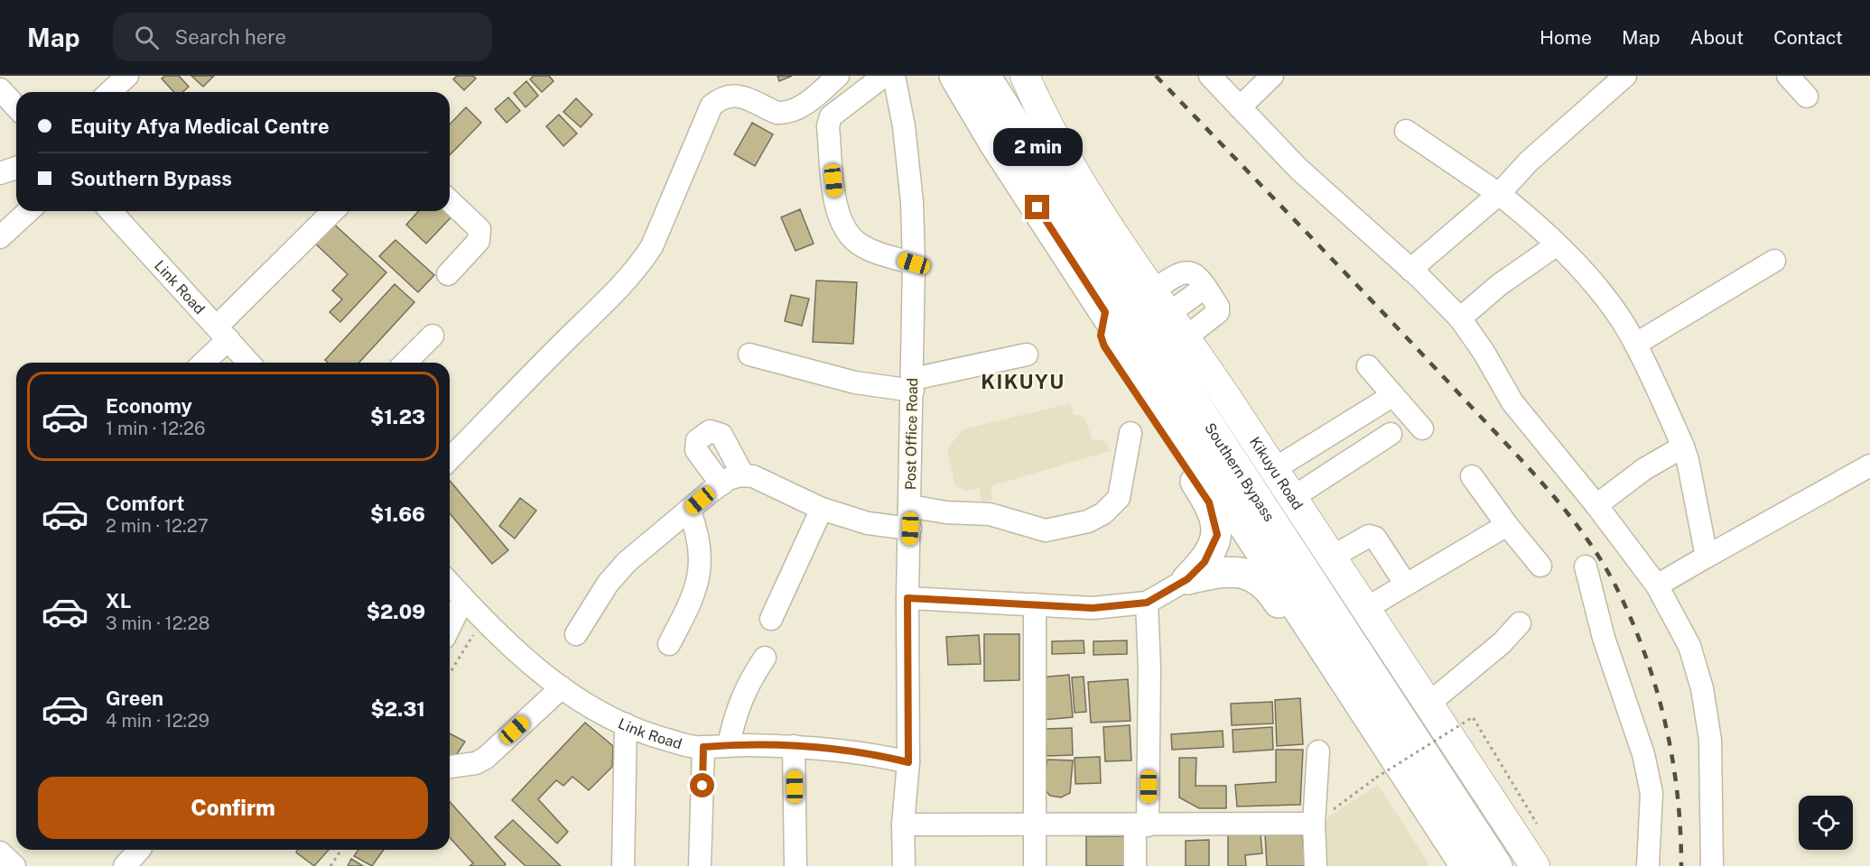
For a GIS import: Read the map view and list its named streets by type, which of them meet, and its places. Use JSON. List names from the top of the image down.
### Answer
{
  "streets": {
    "highway": ["Southern Bypass"],
    "main road": ["Kikuyu Road"],
    "street": ["Link Road", "Post Office Road"]
  },
  "crossings": [
    ["Link Road", "Post Office Road"]
  ],
  "districts": ["KIKUYU"],
  "page": {
    "header": "Map",
    "search": "Search here",
    "nav": [
      "Home",
      "Map",
      "About",
      "Contact"
    ],
    "banner": ["Equity Afya Medical Centre", "Southern Bypass"],
    "bubble": "2 min",
    "list": [
      {
        "name": "Economy",
        "note": "1 min · 12:26",
        "value": "$1.23"
      },
      {
        "name": "Comfort",
        "note": "2 min · 12:27",
        "value": "$1.66"
      },
      {
        "name": "XL",
        "note": "3 min · 12:28",
        "value": "$2.09"
      },
      {
        "name": "Green",
        "note": "4 min · 12:29",
        "value": "$2.31"
      }
    ],
    "buttons": "Confirm"
  }
}
